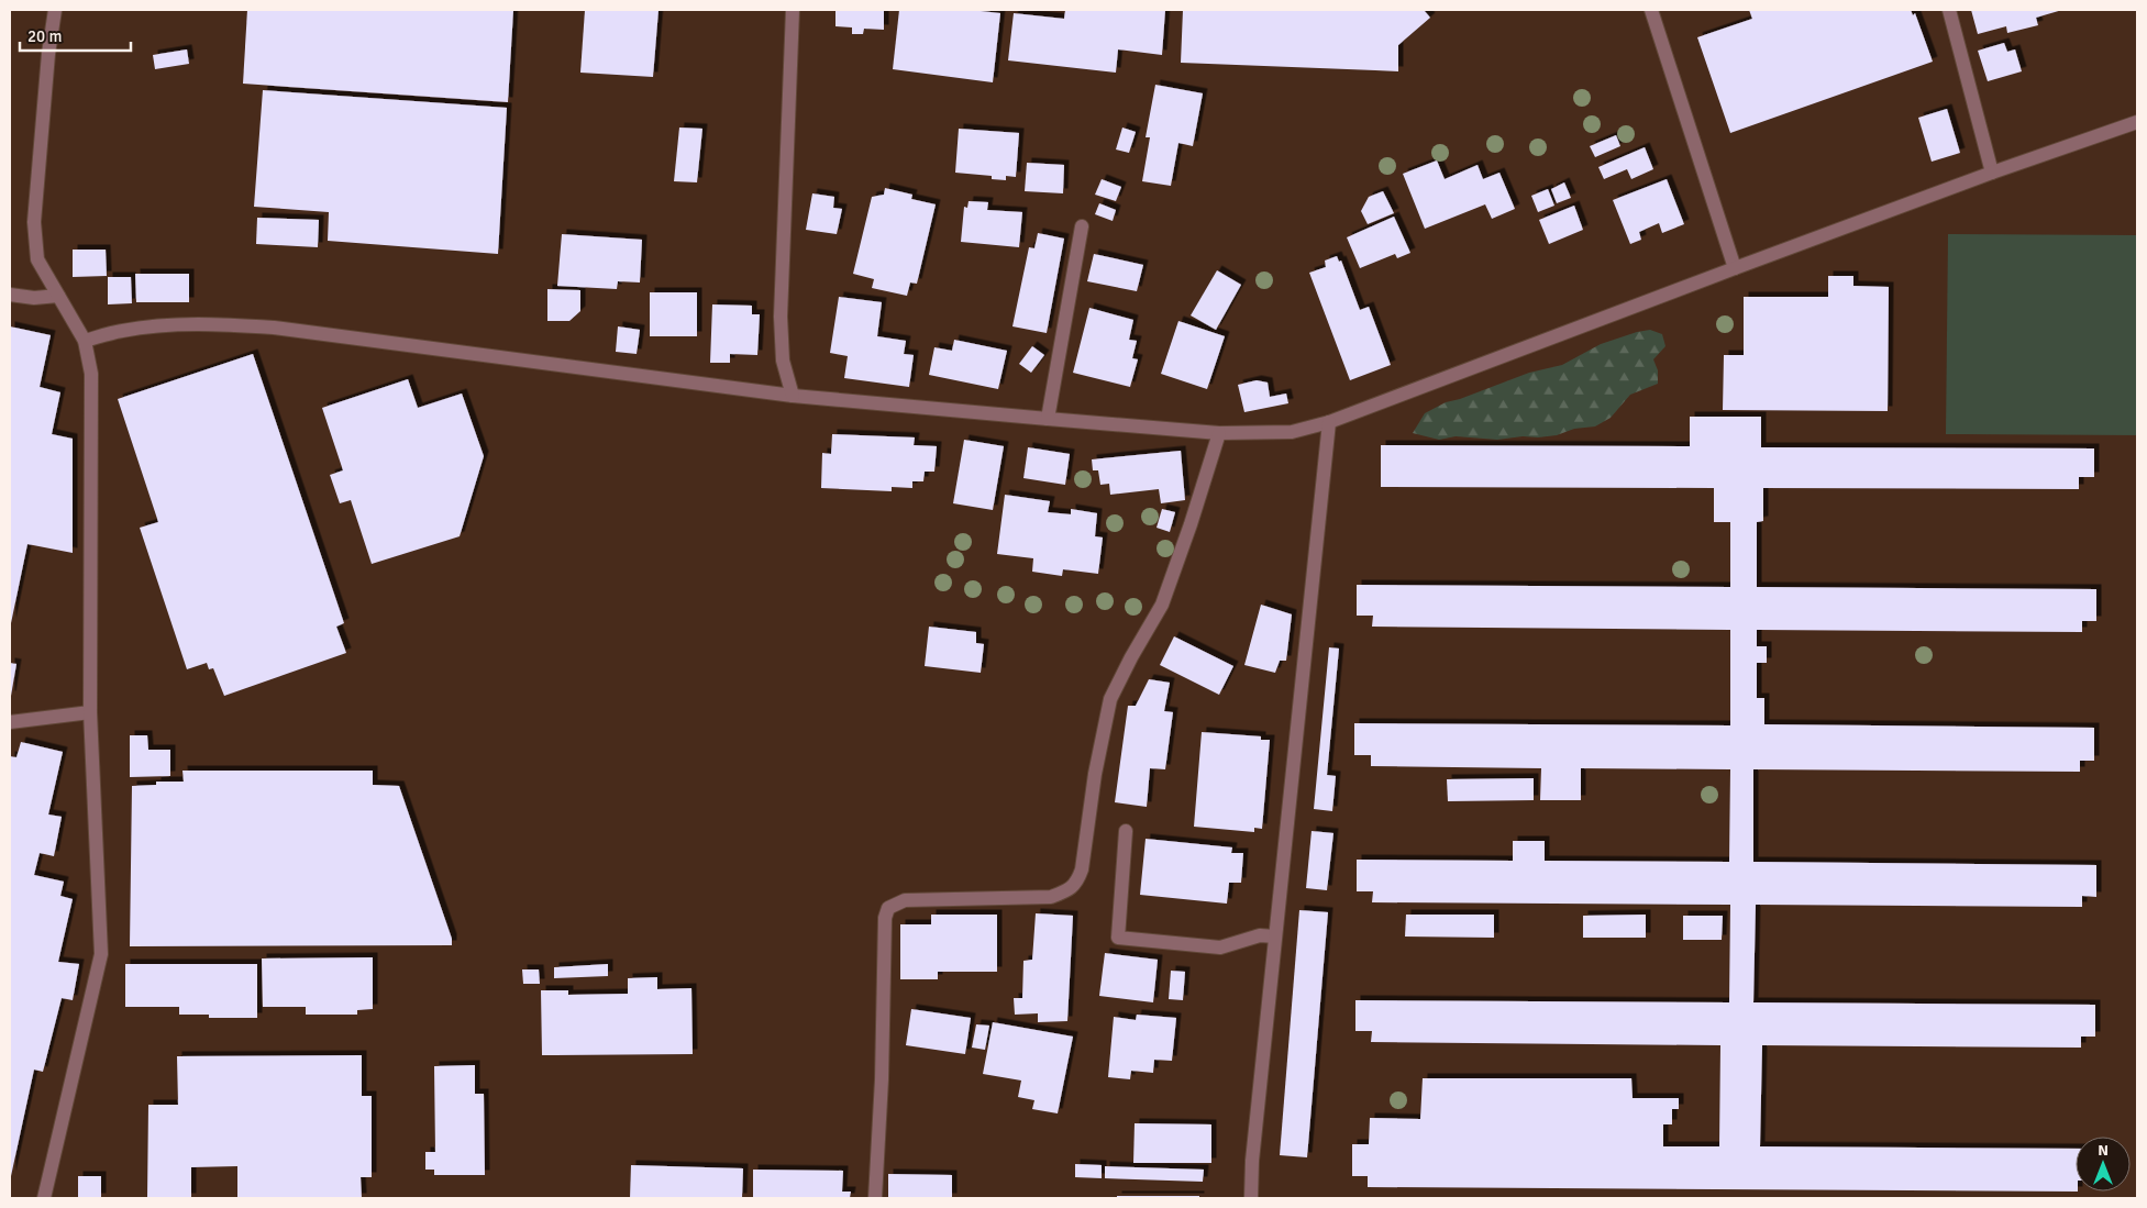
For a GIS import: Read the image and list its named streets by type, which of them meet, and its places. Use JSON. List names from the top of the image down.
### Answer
{
  "scale_bar": "20 m",
  "north": "top"
}
